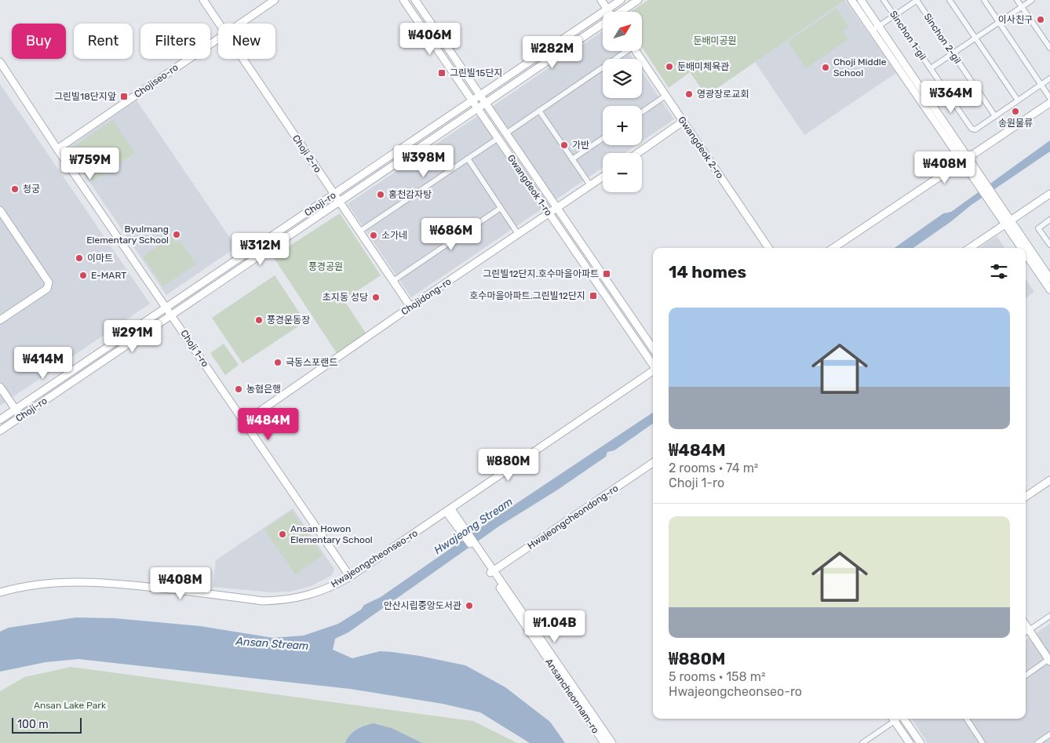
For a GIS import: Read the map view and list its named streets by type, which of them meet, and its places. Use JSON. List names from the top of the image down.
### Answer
{
  "streets": {
    "street": [
      "Sinchon 1-gil",
      "Sinchon 2-gil",
      "Chojiseo-ro",
      "Gwangdeok 2-ro",
      "Choji 2-ro",
      "Gwangdeok 1-ro",
      "Choji-ro",
      "Chojidong-ro",
      "Choji 1-ro",
      "Hwajeongcheondong-ro",
      "Hwajeongcheonseo-ro",
      "Ansancheonnam-ro"
    ]
  },
  "crossings": [
    ["Sinchon 1-gil", "Sinchon 2-gil"],
    ["Chojiseo-ro", "Choji 1-ro"],
    ["Choji 2-ro", "Choji-ro"],
    ["Choji 2-ro", "Chojidong-ro"],
    ["Gwangdeok 1-ro", "Choji-ro"],
    ["Gwangdeok 1-ro", "Chojidong-ro"],
    ["Choji-ro", "Choji 1-ro"],
    ["Chojidong-ro", "Choji 1-ro"],
    ["Choji 1-ro", "Hwajeongcheonseo-ro"],
    ["Hwajeongcheondong-ro", "Ansancheonnam-ro"],
    ["Hwajeongcheonseo-ro", "Ansancheonnam-ro"]
  ],
  "water": ["Hwajeong Stream", "Ansan Stream"],
  "parks": ["둔배미공원", "풍경공원", "Ansan Lake Park"],
  "places": {
    "other": [
      "이사친구",
      "둔배미체육관",
      "Choji Middle School",
      "영광장로교회",
      "송원물류",
      "가반",
      "청궁",
      "홍천감자탕",
      "Byulmang Elementary School",
      "소가네",
      "이마트",
      "E-MART",
      "초지동 성당",
      "풍경운동장",
      "극동스포랜드",
      "농협은행",
      "Ansan Howon Elementary School",
      "안산시립중앙도서관"
    ],
    "transit": [
      "그린빌15단지",
      "그린빌18단지앞",
      "그린빌12단지.호수마을아파트",
      "호수마을아파트.그린빌12단지"
    ]
  },
  "scale_bar": "100 m",
  "north": "top right",
  "page": {
    "map_buttons": ["+", "−"],
    "price": [
      "₩406M",
      "₩282M",
      "₩364M",
      "₩398M",
      "₩759M",
      "₩408M",
      "₩686M",
      "₩312M",
      "₩291M",
      "₩414M",
      "₩484M",
      "₩880M",
      "₩408M",
      "₩1.04B"
    ],
    "chip": [
      "Buy",
      "Rent",
      "Filters",
      "New"
    ],
    "heading": "14 homes",
    "list": [
      {
        "name": "₩484M",
        "note": "2 rooms · 74 m² · Choji 1-ro"
      },
      {
        "name": "₩880M",
        "note": "5 rooms · 158 m² · Hwajeongcheonseo-ro"
      }
    ],
    "scale": "100 m"
  }
}
